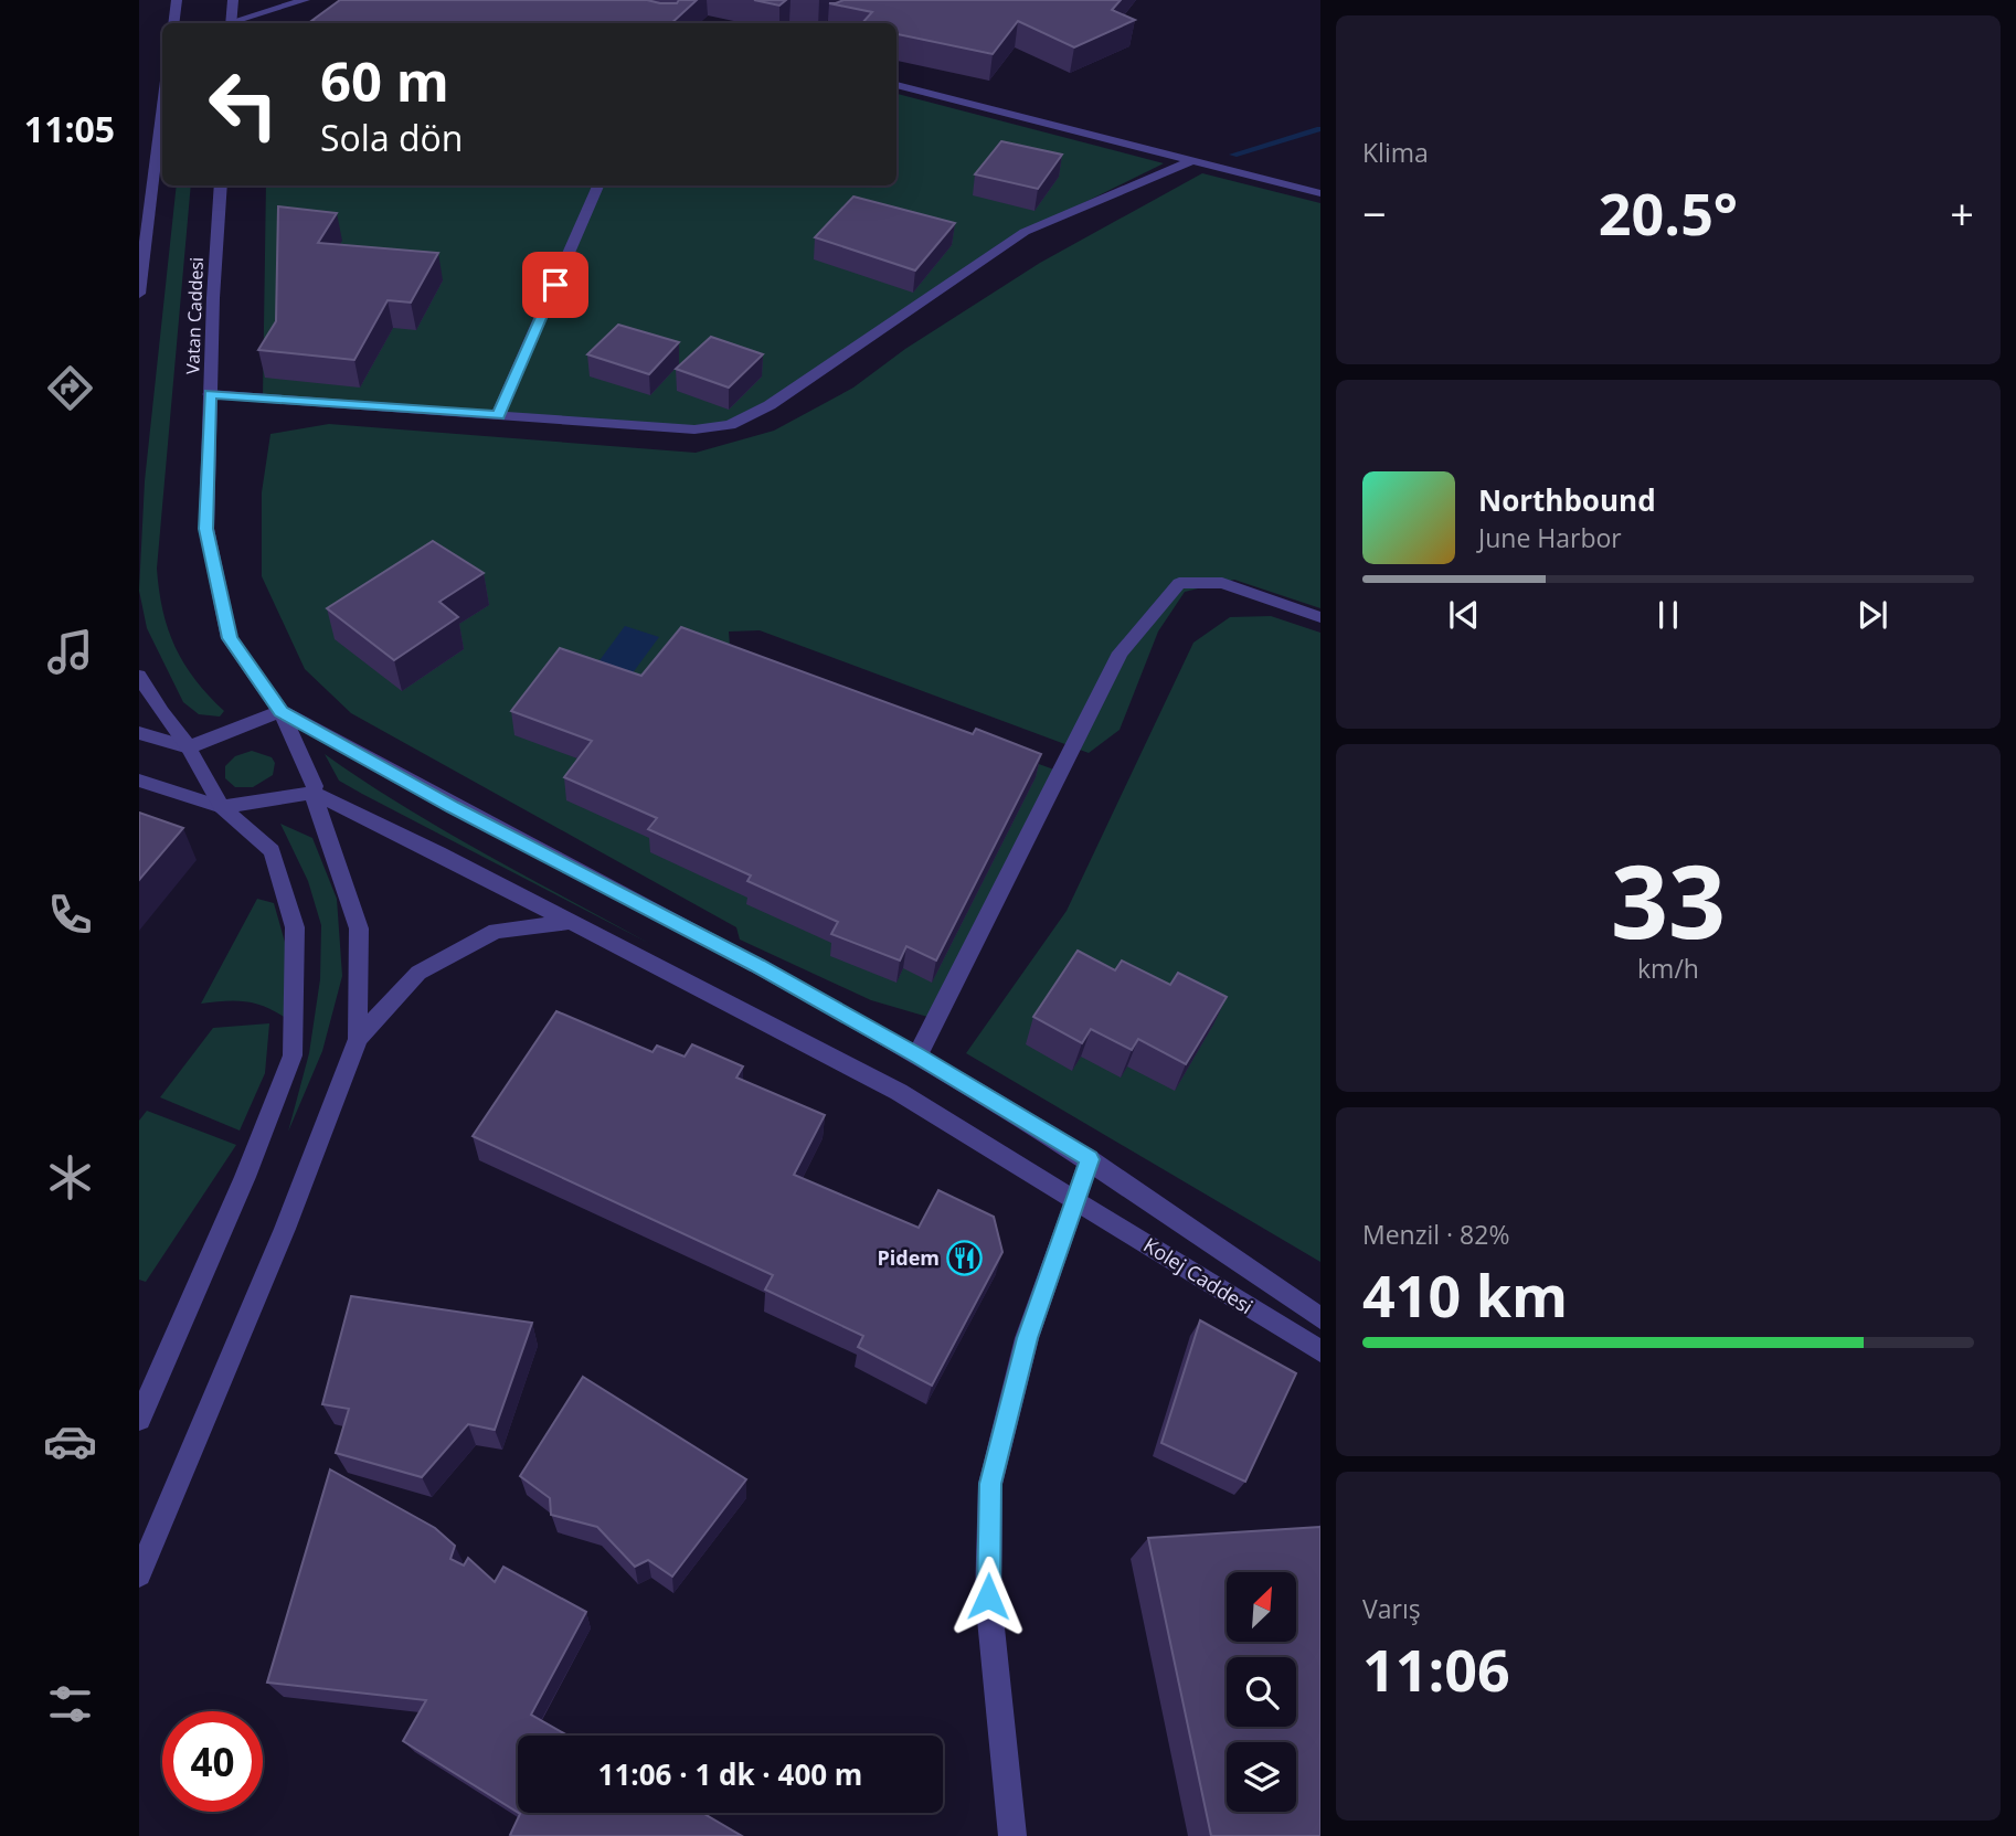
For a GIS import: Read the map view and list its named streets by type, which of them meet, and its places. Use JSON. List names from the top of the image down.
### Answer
{
  "streets": {
    "street": ["Vatan Caddesi", "Kolej Caddesi"]
  },
  "crossings": [
    ["Vatan Caddesi", "Kolej Caddesi"]
  ],
  "places": {
    "restaurant": ["Pidem"]
  },
  "north": "top right",
  "page": {
    "tabs": "11:05",
    "tile": [
      "Klima",
      ["33", "km/h"],
      ["Menzil · 82%", "410 km"],
      ["Varış", "11:06"]
    ],
    "turn": ["60 m", "Sola dön"],
    "heat": ["−", "20.5°", "+"],
    "song": ["Northbound", "June Harbor"],
    "limit": "40",
    "trip": "11:06 · 1 dk · 400 m"
  }
}
